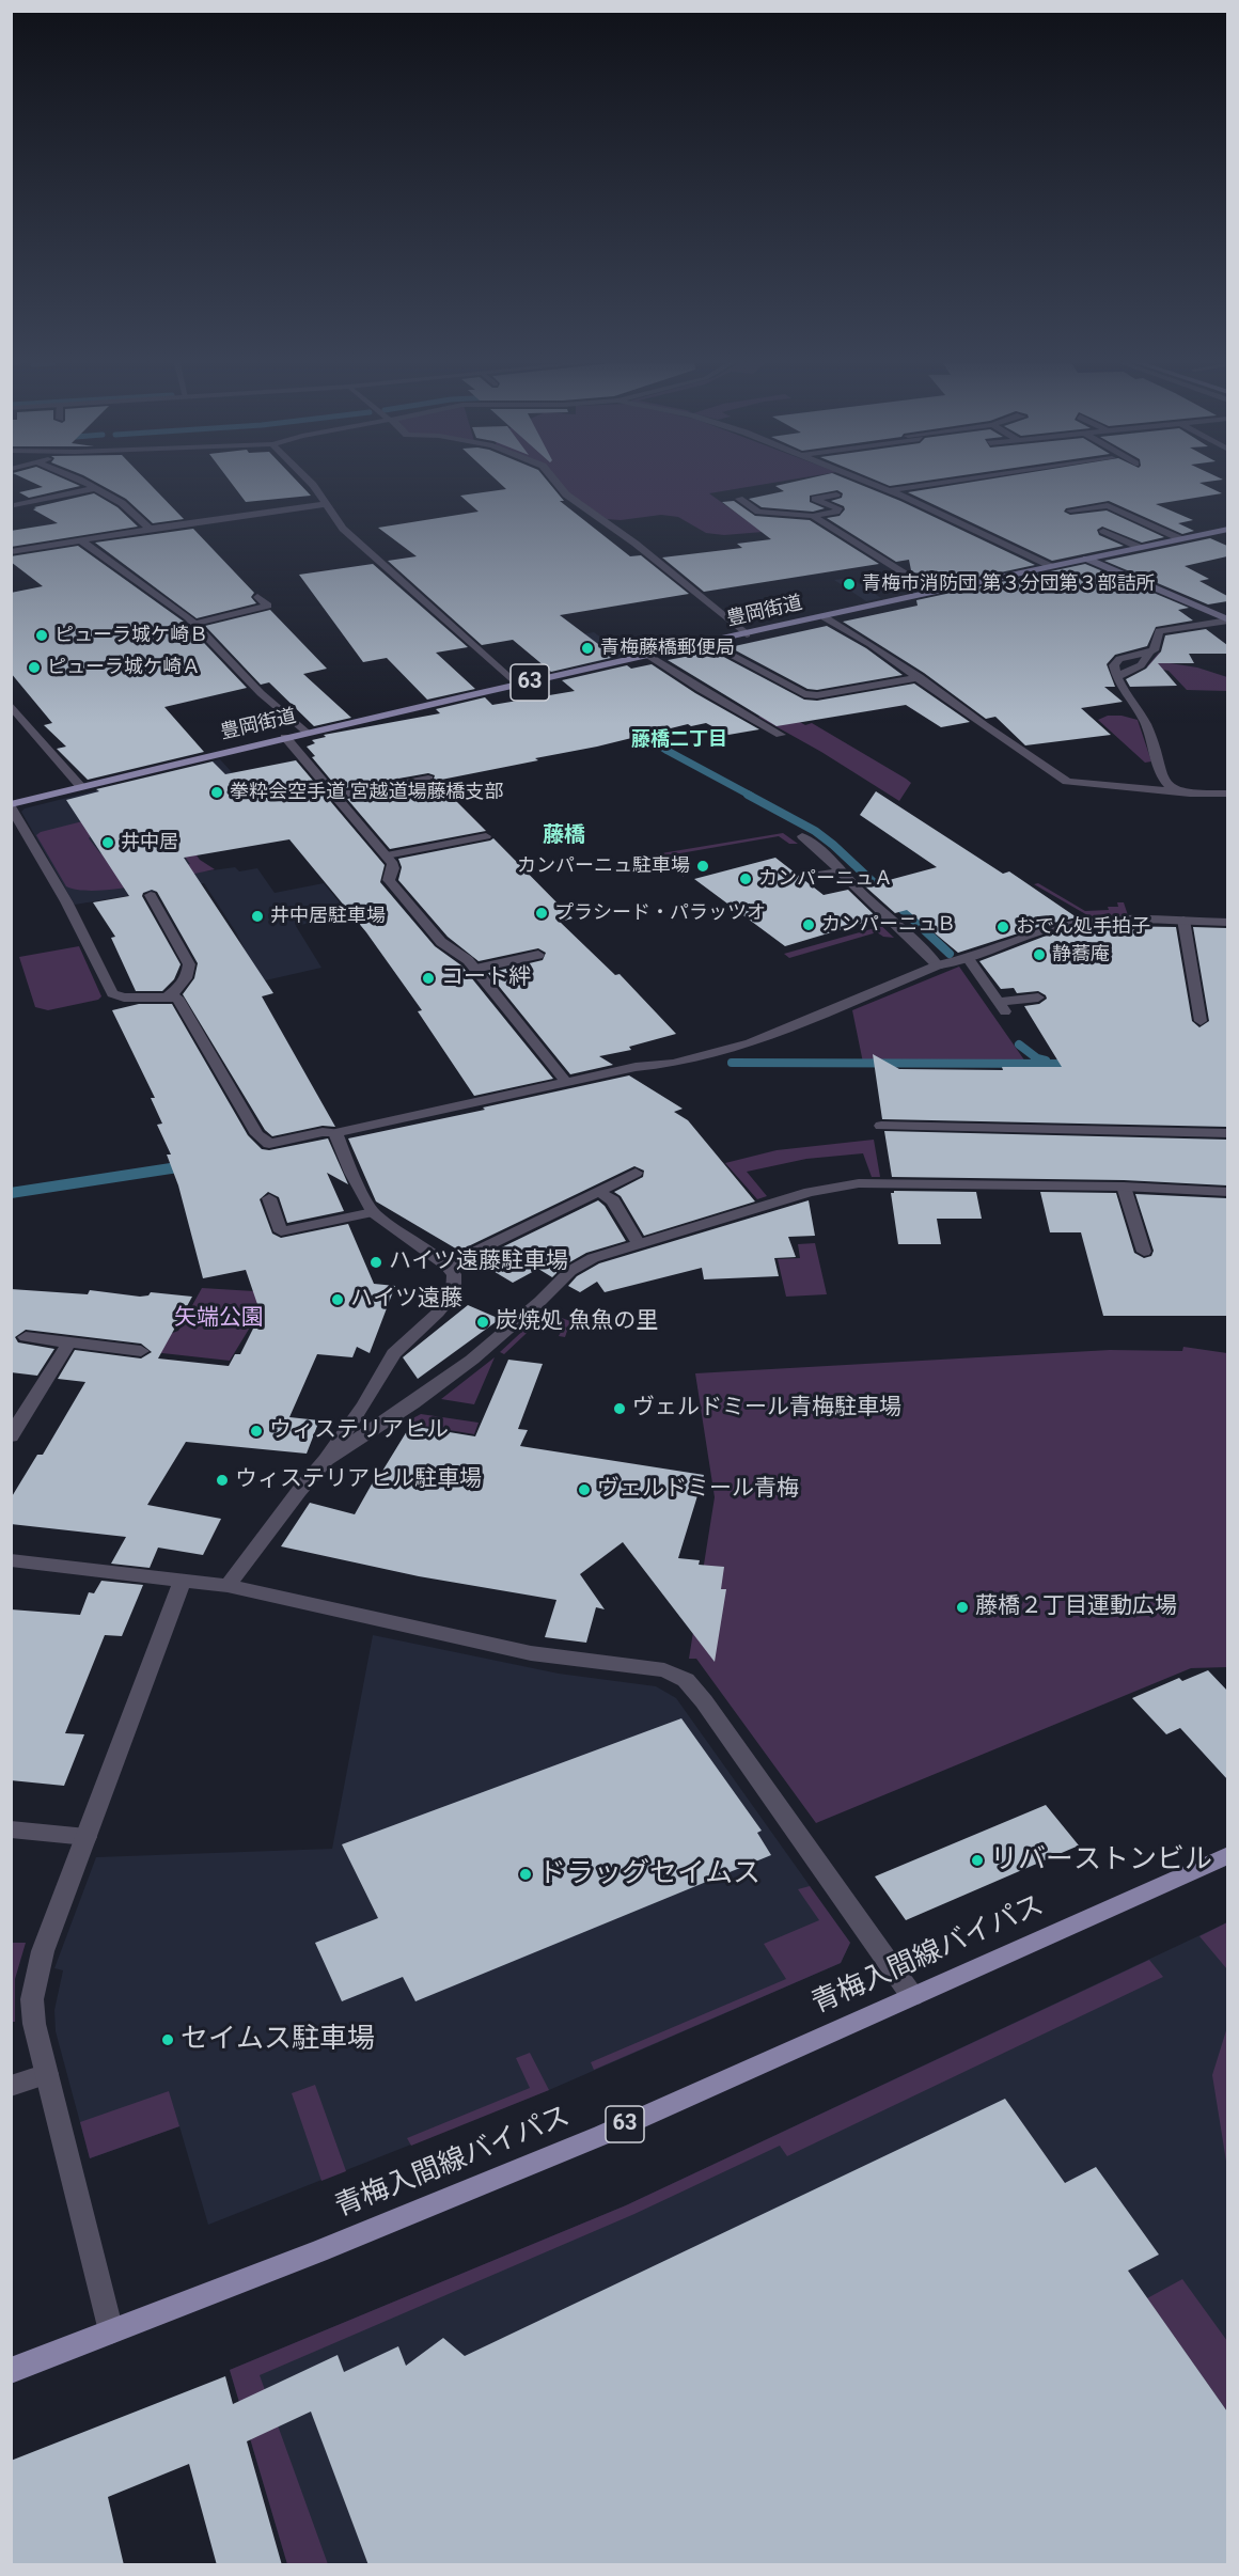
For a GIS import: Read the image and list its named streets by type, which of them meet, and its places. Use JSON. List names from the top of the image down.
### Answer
{
  "streets": {
    "main road": ["豊岡街道", "63", "青梅入間線バイパス"]
  },
  "districts": ["藤橋二丁目", "藤橋"],
  "parks": ["矢端公園"],
  "places": [
    "青梅市消防団 第３分団第３部詰所",
    "ピューラ城ケ崎Ｂ",
    "青梅藤橋郵便局",
    "ピューラ城ケ崎Ａ",
    "拳粋会空手道 宮越道場藤橋支部",
    "井中居",
    "カンパーニュ駐車場",
    "カンパーニュＡ",
    "プラシード・パラッツオ",
    "井中居駐車場",
    "カンパーニュＢ",
    "おでん処手拍子",
    "静蕎庵",
    "コート絆",
    "ハイツ遠藤駐車場",
    "ハイツ遠藤",
    "炭焼処 魚魚の里",
    "ヴェルドミール青梅駐車場",
    "ウィステリアヒル",
    "ウィステリアヒル駐車場",
    "ヴェルドミール青梅",
    "藤橋２丁目運動広場",
    "リバーストンビル",
    "ドラッグセイムス",
    "セイムス駐車場"
  ]
}
